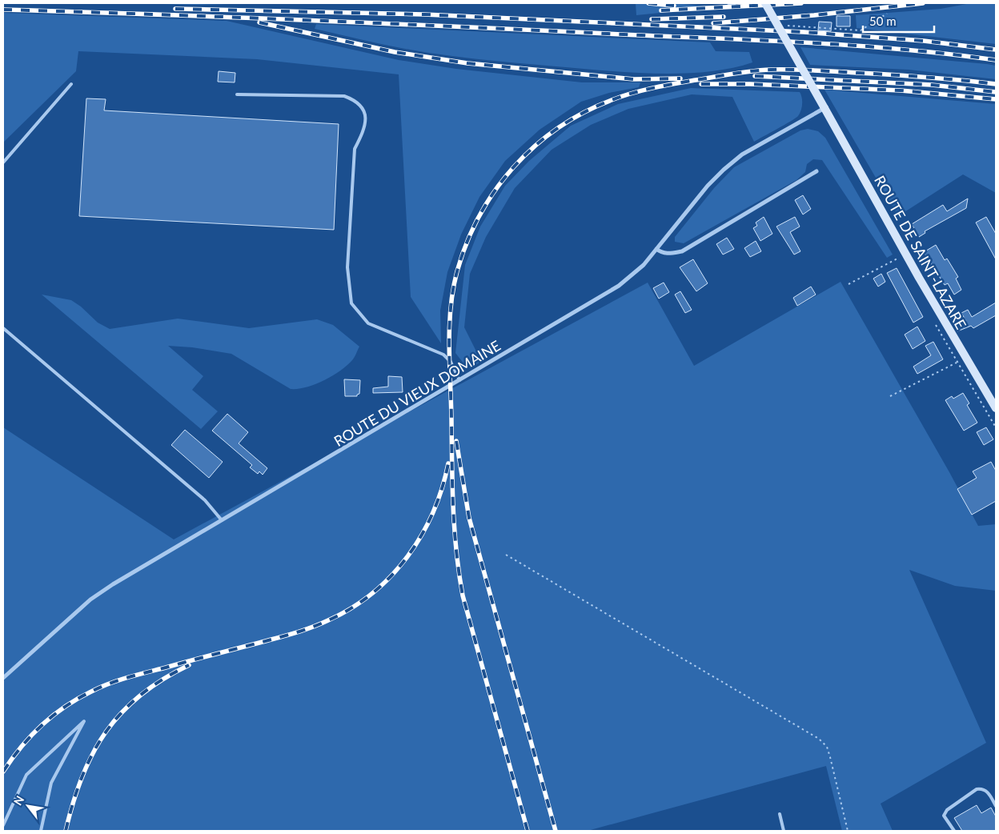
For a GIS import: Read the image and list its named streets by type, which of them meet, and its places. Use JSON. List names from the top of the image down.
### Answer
{
  "streets": {
    "main road": ["ROUTE DE SAINT-LAZARE"],
    "street": ["ROUTE DU VIEUX DOMAINE"]
  },
  "crossings": [
    ["ROUTE DE SAINT-LAZARE", "ROUTE DU VIEUX DOMAINE"]
  ],
  "scale_bar": "50 m",
  "north": "top left"
}
